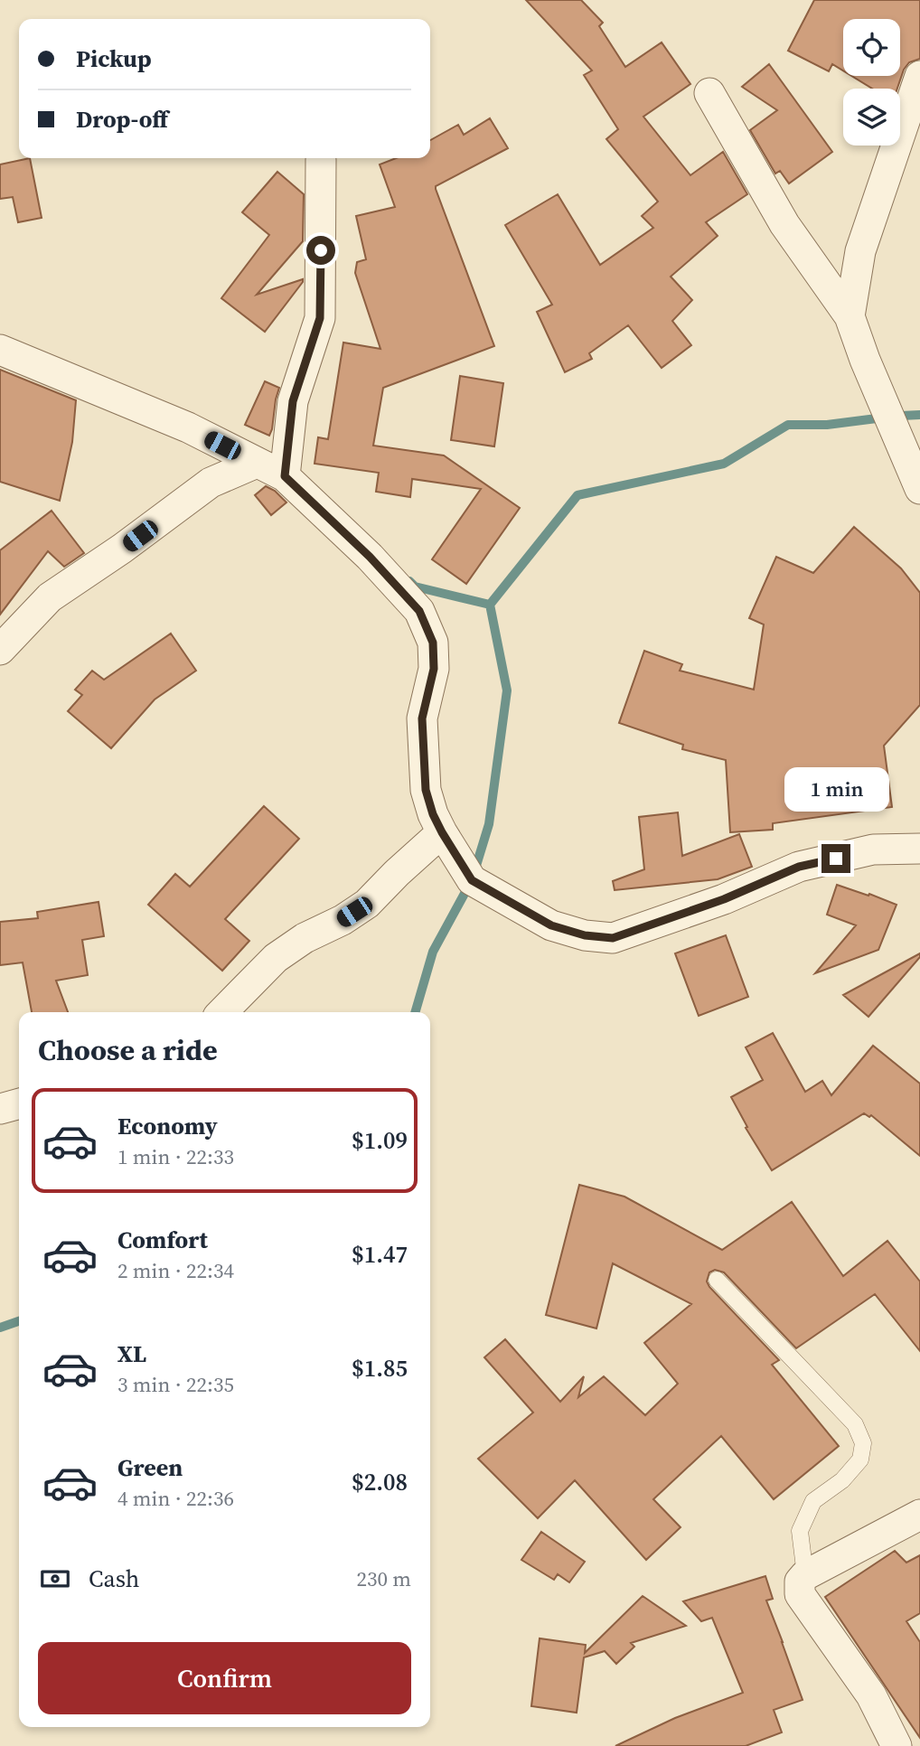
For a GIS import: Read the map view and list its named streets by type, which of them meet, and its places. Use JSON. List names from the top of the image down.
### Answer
{
  "page": {
    "banner": ["Pickup", "Drop-off"],
    "bubble": "1 min",
    "heading": "Choose a ride",
    "list": [
      {
        "name": "Economy",
        "note": "1 min · 22:33",
        "value": "$1.09"
      },
      {
        "name": "Comfort",
        "note": "2 min · 22:34",
        "value": "$1.47"
      },
      {
        "name": "XL",
        "note": "3 min · 22:35",
        "value": "$1.85"
      },
      {
        "name": "Green",
        "note": "4 min · 22:36",
        "value": "$2.08"
      }
    ],
    "pay": ["Cash", "230 m"],
    "buttons": "Confirm"
  }
}
